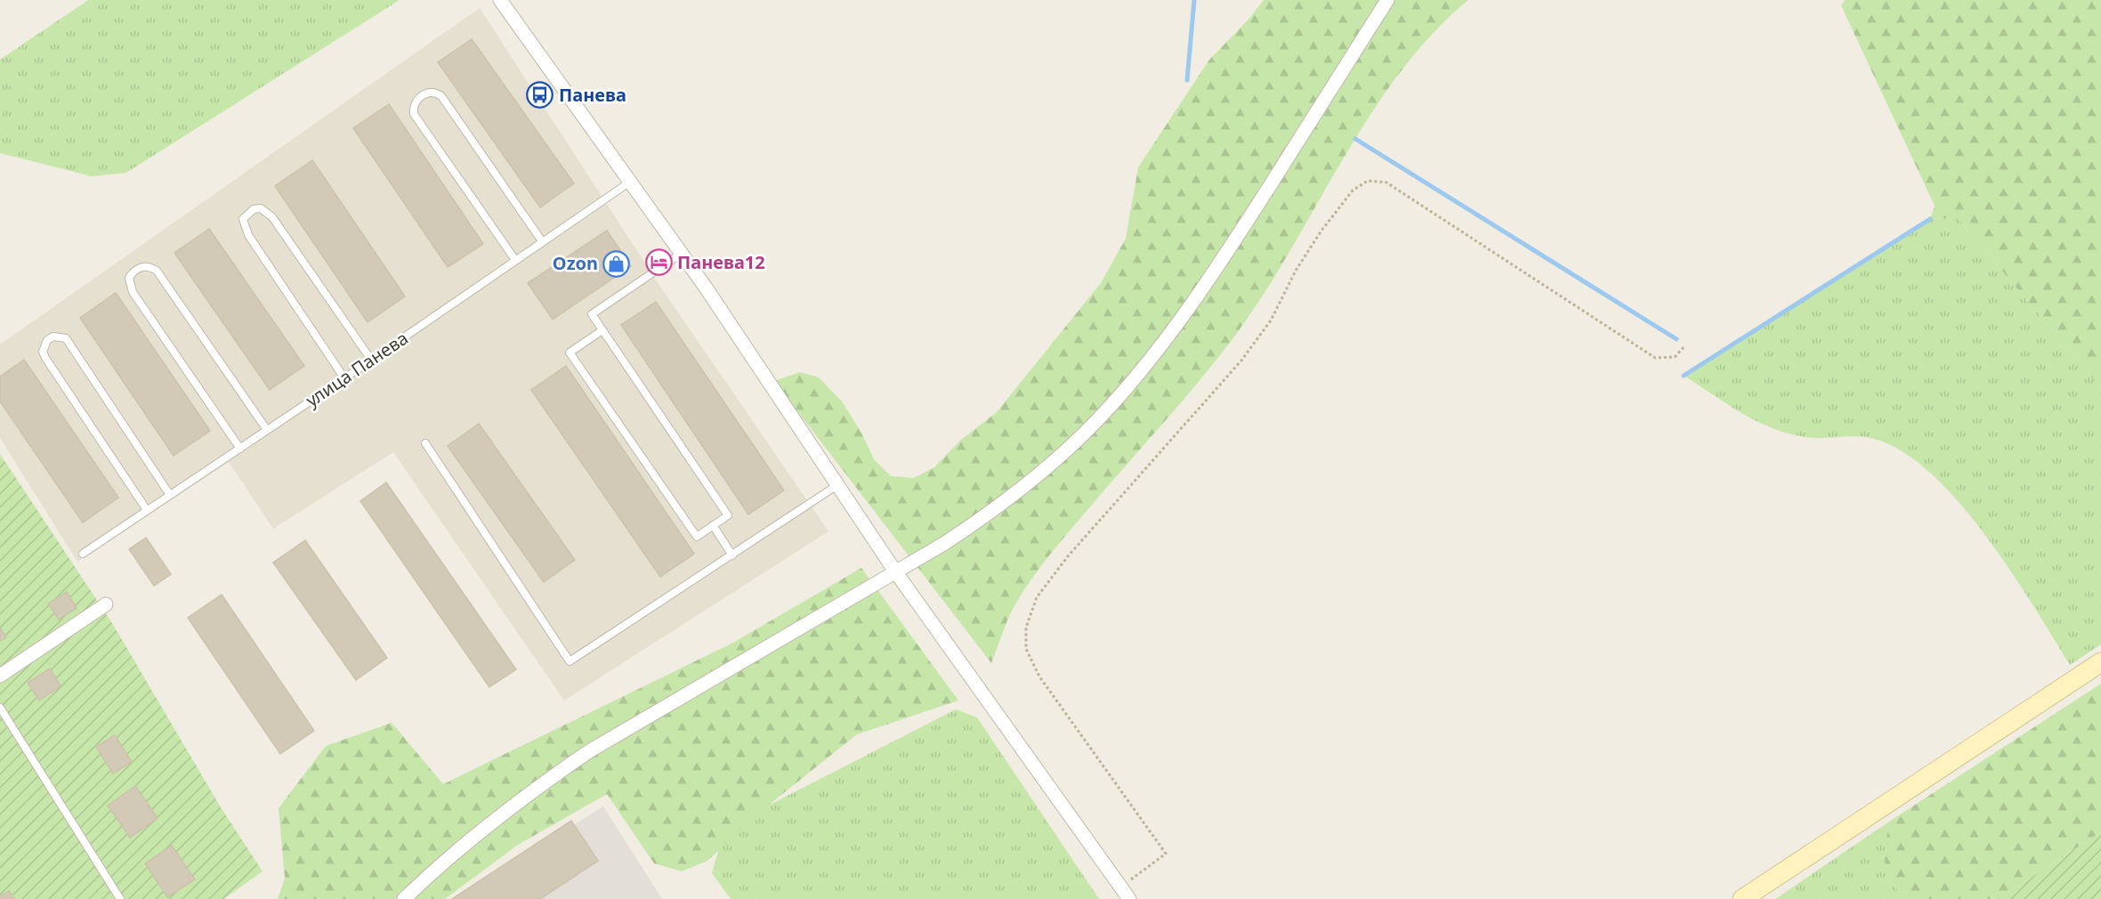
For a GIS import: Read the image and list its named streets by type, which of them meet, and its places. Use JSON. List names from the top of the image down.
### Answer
{
  "streets": {
    "lane": ["улица Панева"]
  },
  "places": {
    "bus stop": ["Панева"],
    "hotel": ["Панева12"],
    "shop": ["Ozon"]
  }
}
